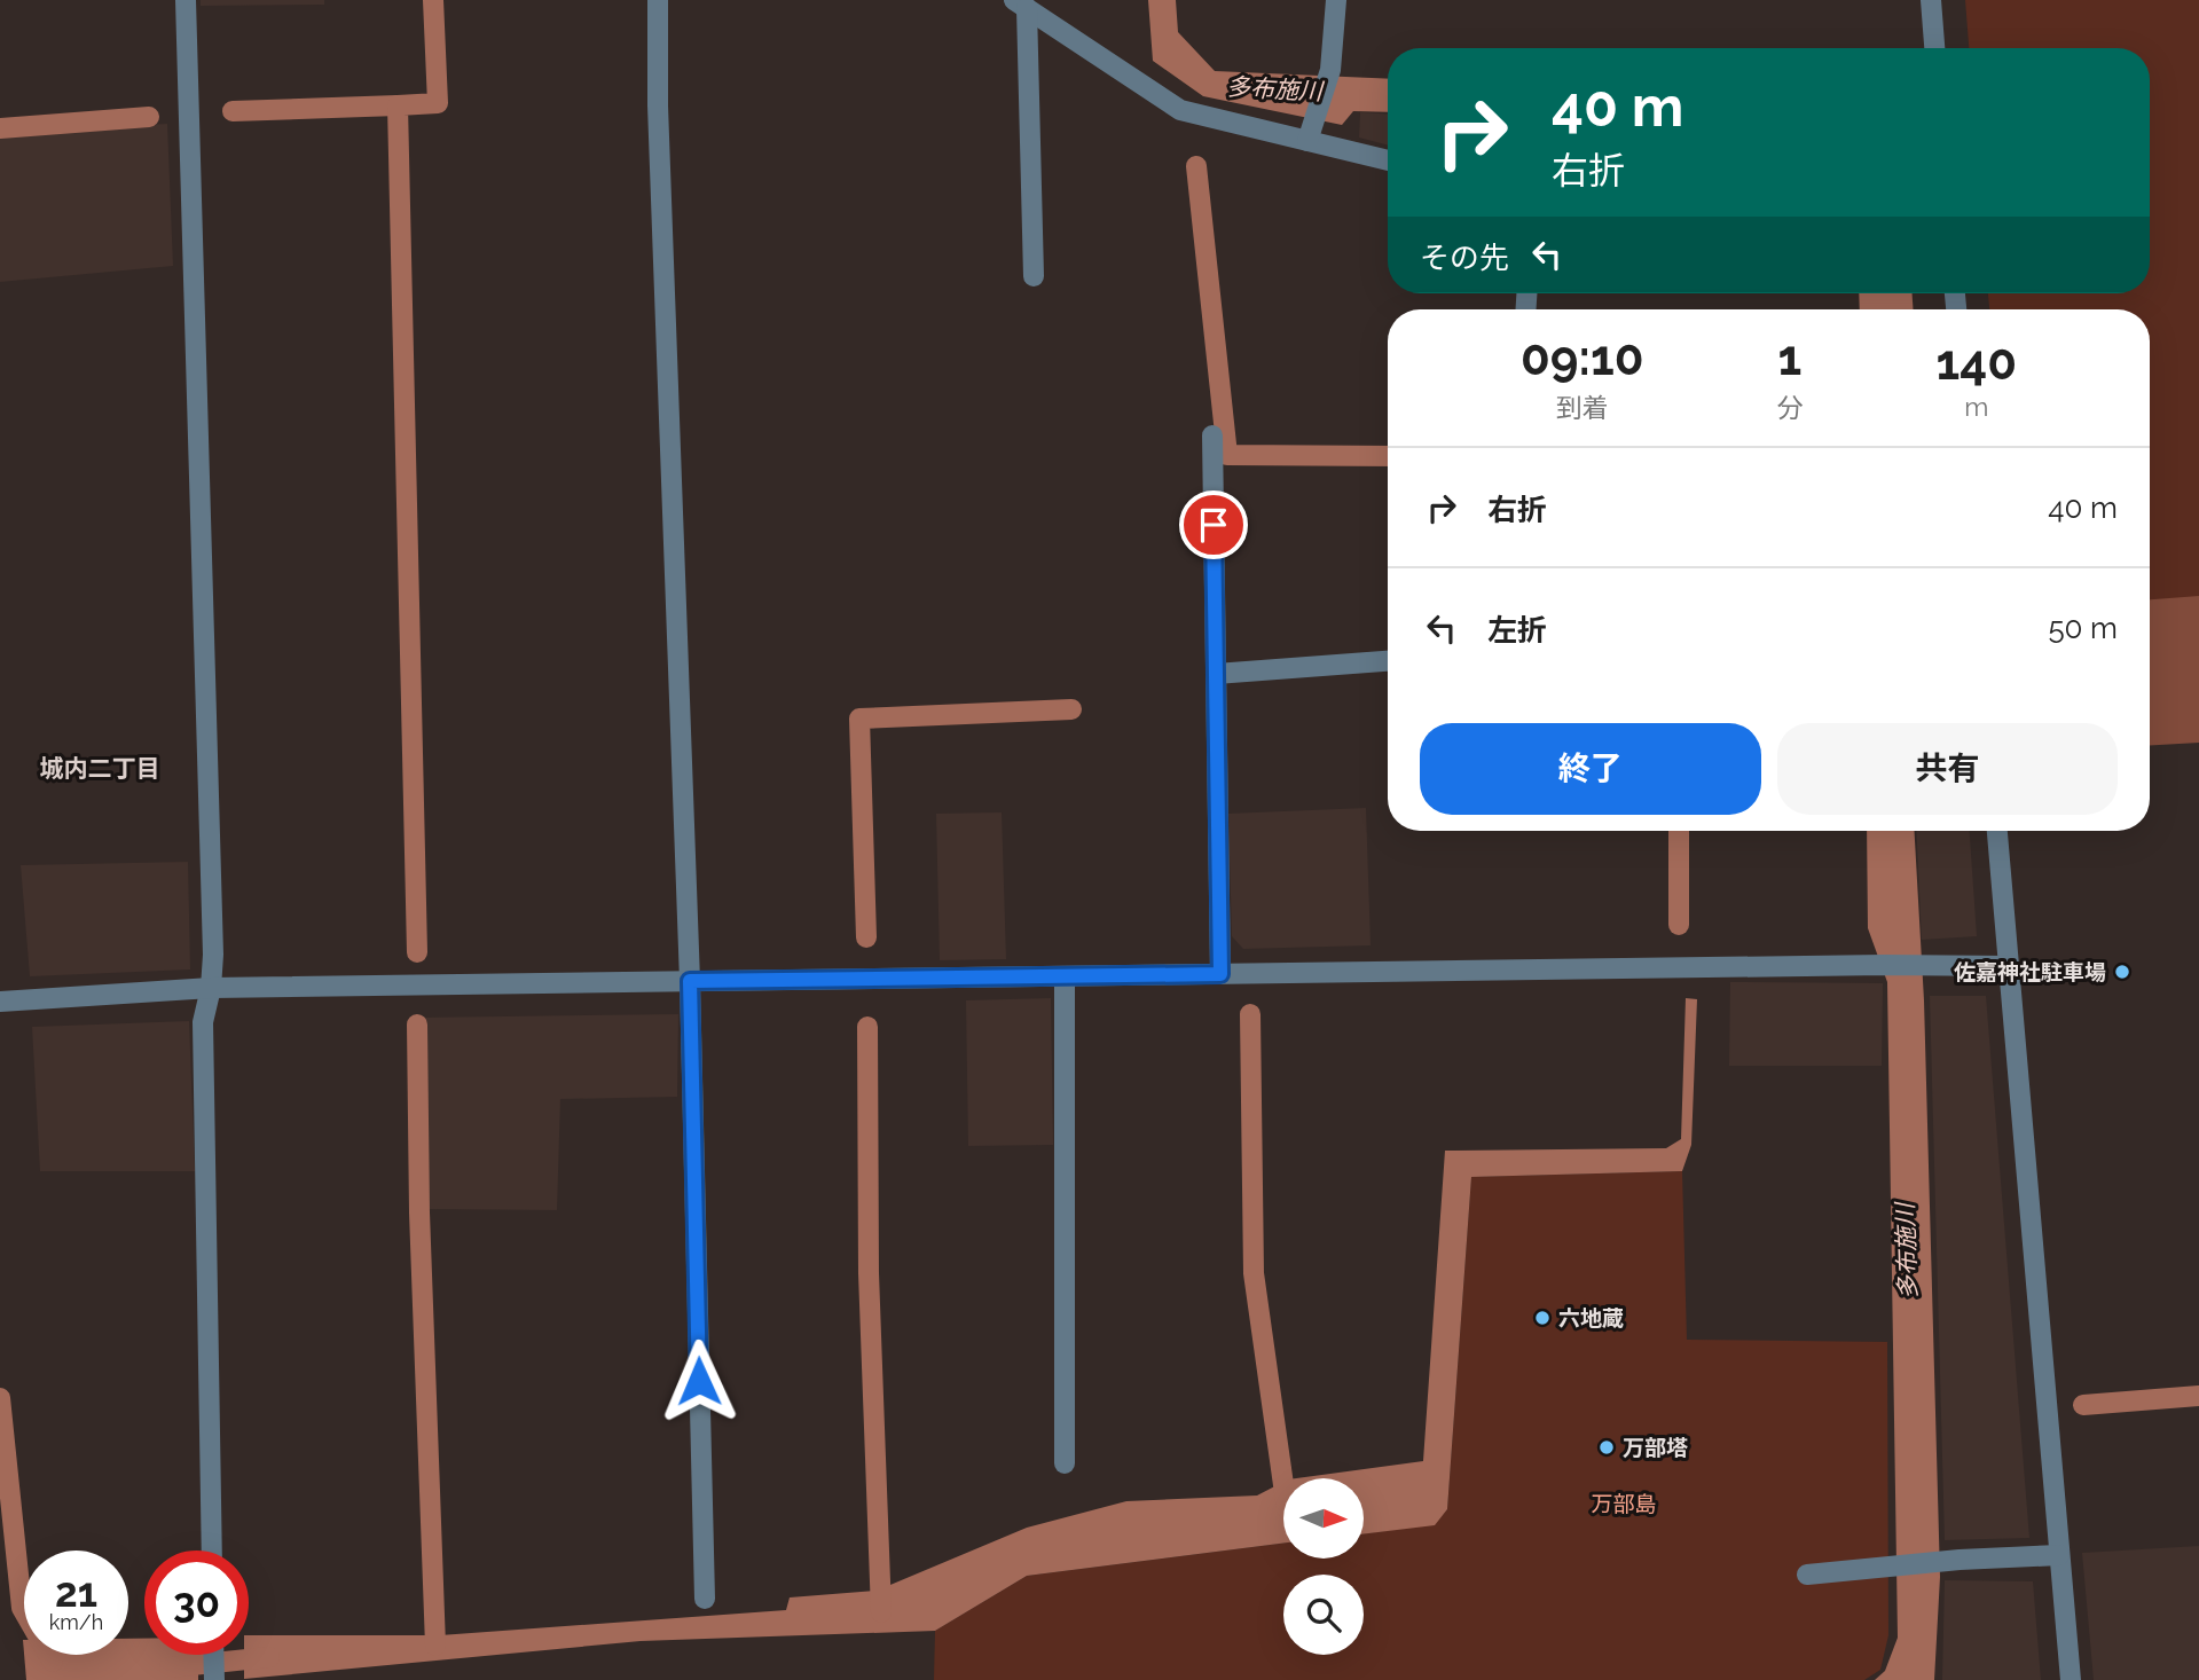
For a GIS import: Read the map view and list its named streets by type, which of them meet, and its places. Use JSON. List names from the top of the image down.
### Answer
{
  "districts": ["城内二丁目"],
  "water": ["多布施川"],
  "parks": ["万部島"],
  "places": ["佐嘉神社駐車場", "六地蔵", "万部塔"],
  "north": "right",
  "page": {
    "turn": ["40 m", "右折"],
    "then": "その先",
    "eta": [
      "09:10",
      "到着",
      "1",
      "分",
      "140",
      "m"
    ],
    "list": [
      {
        "name": "右折",
        "value": "40 m"
      },
      {
        "name": "左折",
        "value": "50 m"
      }
    ],
    "buttons": ["終了", "共有"],
    "speed": "21 km/h",
    "limit": "30"
  }
}
